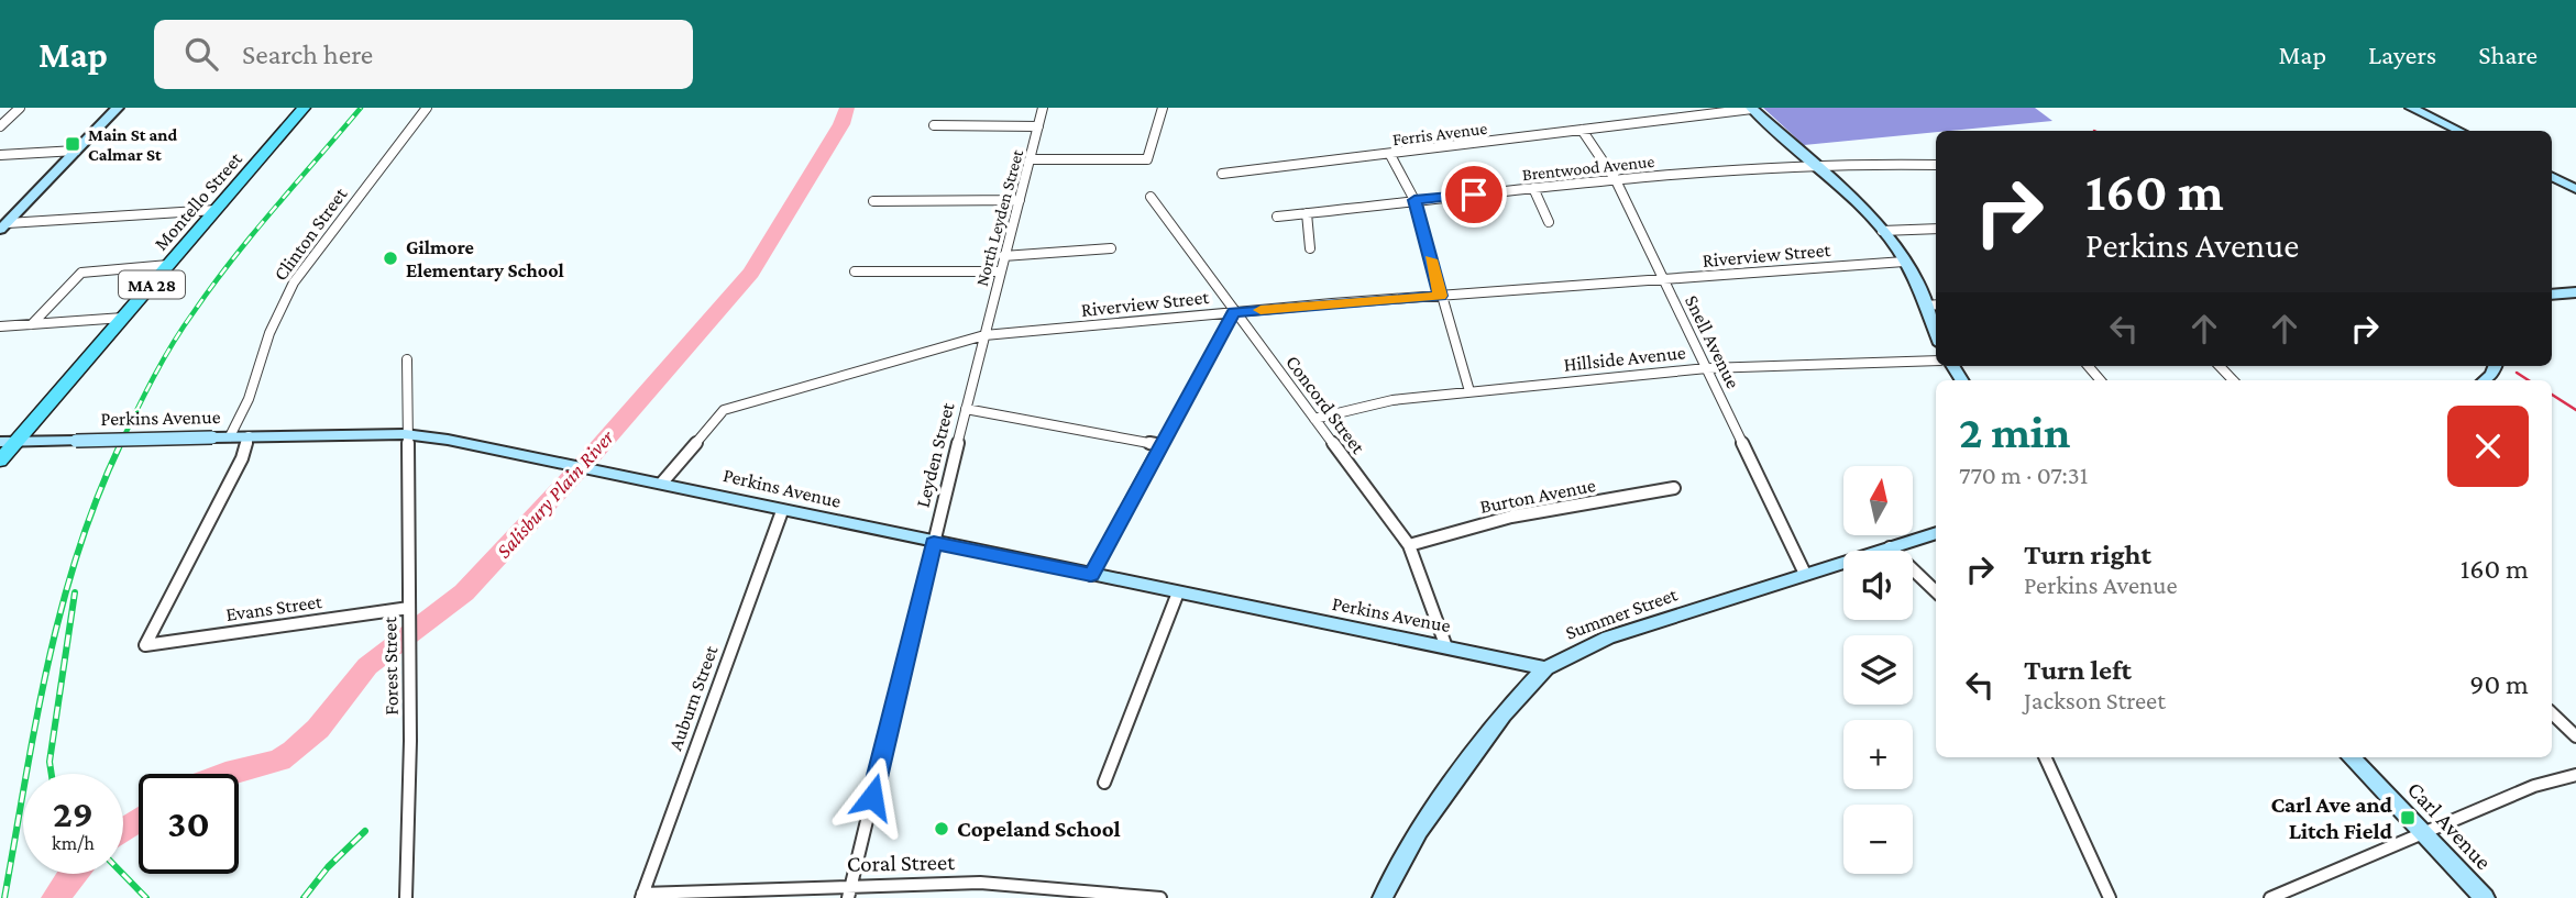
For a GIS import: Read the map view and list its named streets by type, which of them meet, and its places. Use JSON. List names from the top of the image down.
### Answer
{
  "streets": {
    "main road": ["Montello Street", "MA 28"],
    "street": [
      "Ferris Avenue",
      "Brentwood Avenue",
      "North Leyden Street",
      "Clinton Street",
      "Riverview Street",
      "Snell Avenue",
      "Hillside Avenue",
      "Concord Street",
      "Perkins Avenue",
      "Leyden Street",
      "Burton Avenue",
      "Evans Street",
      "Summer Street",
      "Forest Street",
      "Auburn Street",
      "Carl Avenue",
      "Coral Street"
    ]
  },
  "crossings": [
    ["Ferris Avenue", "Snell Avenue"],
    ["Brentwood Avenue", "Snell Avenue"],
    ["Montello Street", "Perkins Avenue"],
    ["North Leyden Street", "Riverview Street"],
    ["North Leyden Street", "Leyden Street"],
    ["Clinton Street", "Perkins Avenue"],
    ["Riverview Street", "Snell Avenue"],
    ["Riverview Street", "Concord Street"],
    ["Riverview Street", "Perkins Avenue"],
    ["Riverview Street", "Leyden Street"],
    ["Snell Avenue", "Hillside Avenue"],
    ["Snell Avenue", "Summer Street"],
    ["Hillside Avenue", "Concord Street"],
    ["Concord Street", "Perkins Avenue"],
    ["Concord Street", "Burton Avenue"],
    ["Perkins Avenue", "Leyden Street"],
    ["Perkins Avenue", "Evans Street"],
    ["Perkins Avenue", "Summer Street"],
    ["Perkins Avenue", "Forest Street"],
    ["Perkins Avenue", "Auburn Street"],
    ["Leyden Street", "Coral Street"],
    ["Evans Street", "Forest Street"],
    ["Auburn Street", "Coral Street"]
  ],
  "water": ["Salisbury Plain River"],
  "places": {
    "transit": ["Main St and Calmar St", "Carl Ave and Litch Field"],
    "other": ["Gilmore Elementary School", "Copeland School"]
  },
  "north": "top",
  "page": {
    "header": "Map",
    "search": "Search here",
    "nav": ["Map", "Layers", "Share"],
    "turn": ["160 m", "Perkins Avenue"],
    "heading": ["2 min", "770 m · 07:31"],
    "map_buttons": ["+", "−"],
    "list": [
      {
        "name": "Turn right",
        "note": "Perkins Avenue",
        "value": "160 m"
      },
      {
        "name": "Turn left",
        "note": "Jackson Street",
        "value": "90 m"
      }
    ],
    "speed": "29 km/h",
    "limit": "30"
  }
}
